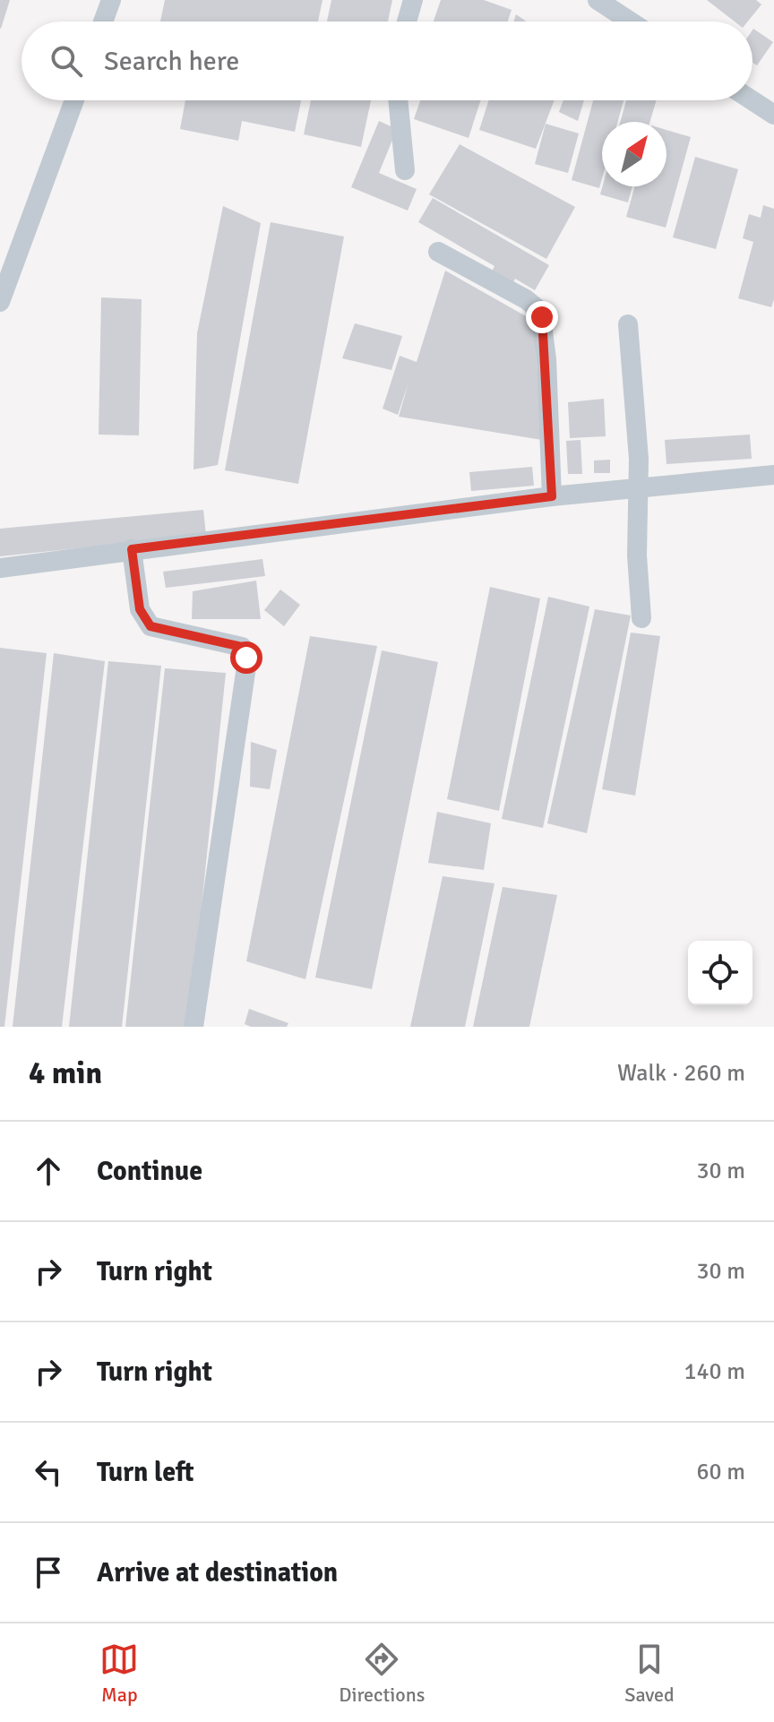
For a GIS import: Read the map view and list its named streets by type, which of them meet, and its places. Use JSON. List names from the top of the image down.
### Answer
{
  "north": "top right",
  "page": {
    "search": "Search here",
    "heading": ["4 min", "Walk · 260 m"],
    "list": [
      ["Continue", "30 m"],
      ["Turn right", "30 m"],
      ["Turn right", "140 m"],
      ["Turn left", "60 m"],
      "Arrive at destination"
    ],
    "nav": ["Map", "Directions", "Saved"]
  }
}
